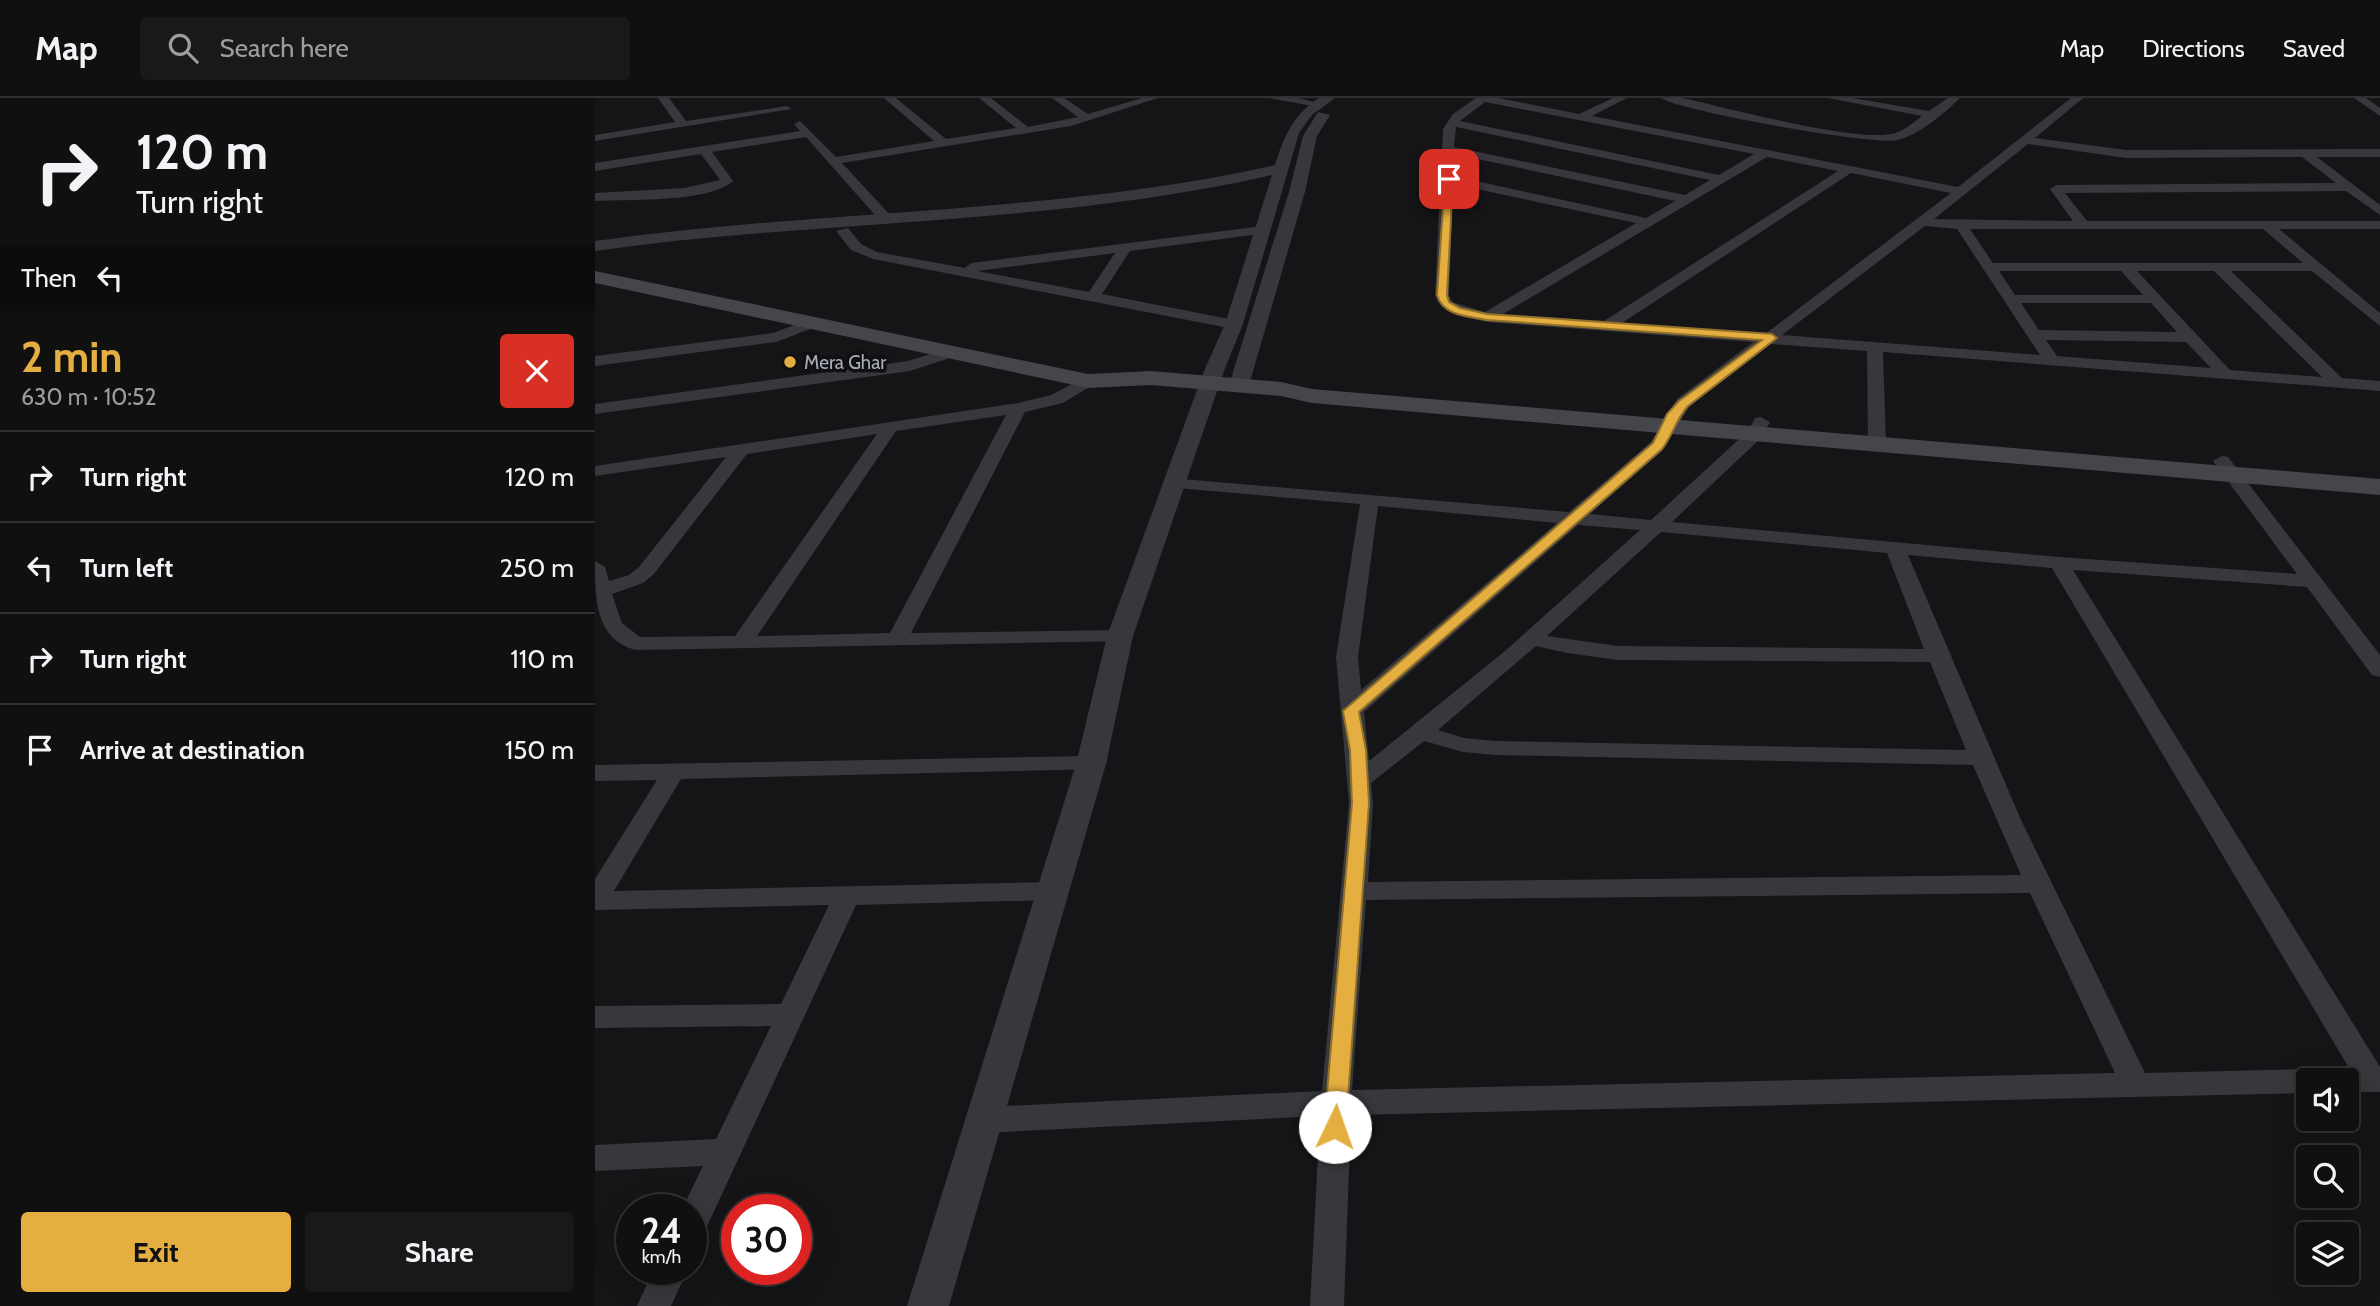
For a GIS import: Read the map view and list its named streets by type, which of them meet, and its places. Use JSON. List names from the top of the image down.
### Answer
{
  "places": ["Mera Ghar"],
  "page": {
    "header": "Map",
    "search": "Search here",
    "nav": ["Map", "Directions", "Saved"],
    "turn": ["120 m", "Turn right"],
    "then": "Then",
    "heading": ["2 min", "630 m · 10:52"],
    "list": [
      {
        "name": "Turn right",
        "value": "120 m"
      },
      {
        "name": "Turn left",
        "value": "250 m"
      },
      {
        "name": "Turn right",
        "value": "110 m"
      },
      {
        "name": "Arrive at destination",
        "value": "150 m"
      }
    ],
    "speed": "24 km/h",
    "limit": "30",
    "buttons": ["Exit", "Share"]
  }
}
